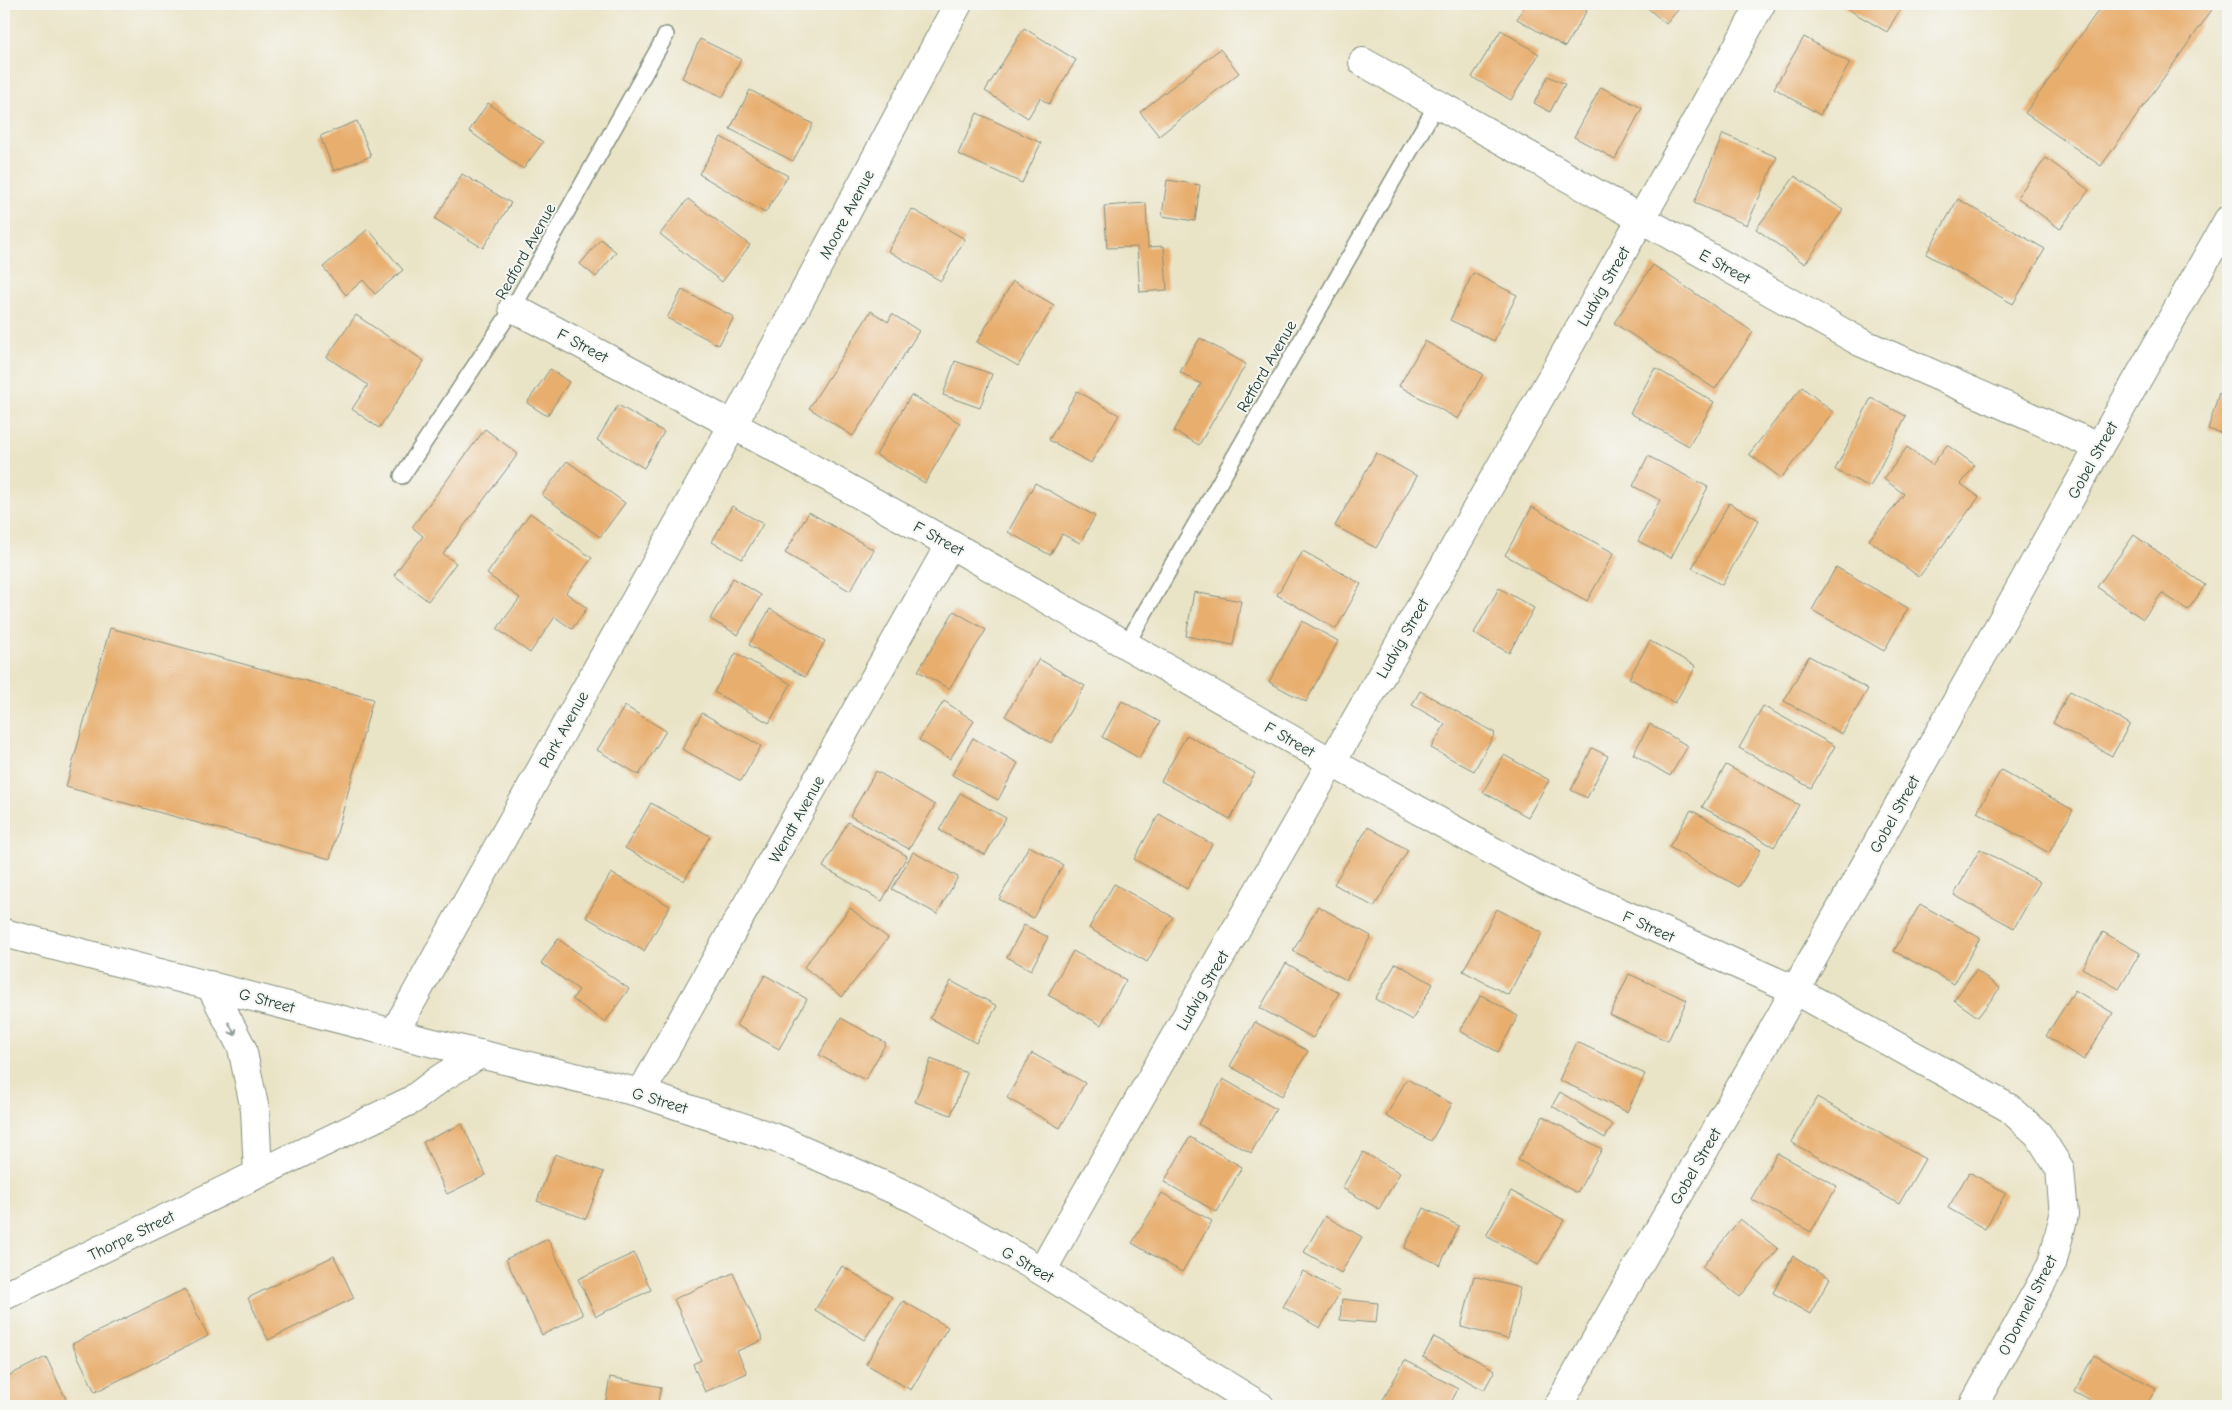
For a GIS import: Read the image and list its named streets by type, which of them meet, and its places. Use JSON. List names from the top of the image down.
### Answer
{
  "streets": {
    "street": [
      "Moore Avenue",
      "E Street",
      "Ludvig Street",
      "F Street",
      "Gobel Street",
      "Park Avenue",
      "Wendt Avenue",
      "G Street",
      "Thorpe Street",
      "O'Donnell Street"
    ],
    "lane": ["Redford Avenue", "Retford Avenue"]
  },
  "crossings": [
    ["Moore Avenue", "F Street"],
    ["Moore Avenue", "Park Avenue"],
    ["Redford Avenue", "F Street"],
    ["E Street", "Ludvig Street"],
    ["E Street", "Retford Avenue"],
    ["E Street", "Gobel Street"],
    ["Ludvig Street", "F Street"],
    ["Ludvig Street", "G Street"],
    ["F Street", "Retford Avenue"],
    ["F Street", "Gobel Street"],
    ["F Street", "Park Avenue"],
    ["F Street", "Wendt Avenue"],
    ["F Street", "O'Donnell Street"],
    ["Park Avenue", "G Street"],
    ["Wendt Avenue", "G Street"],
    ["G Street", "Thorpe Street"]
  ]
}
